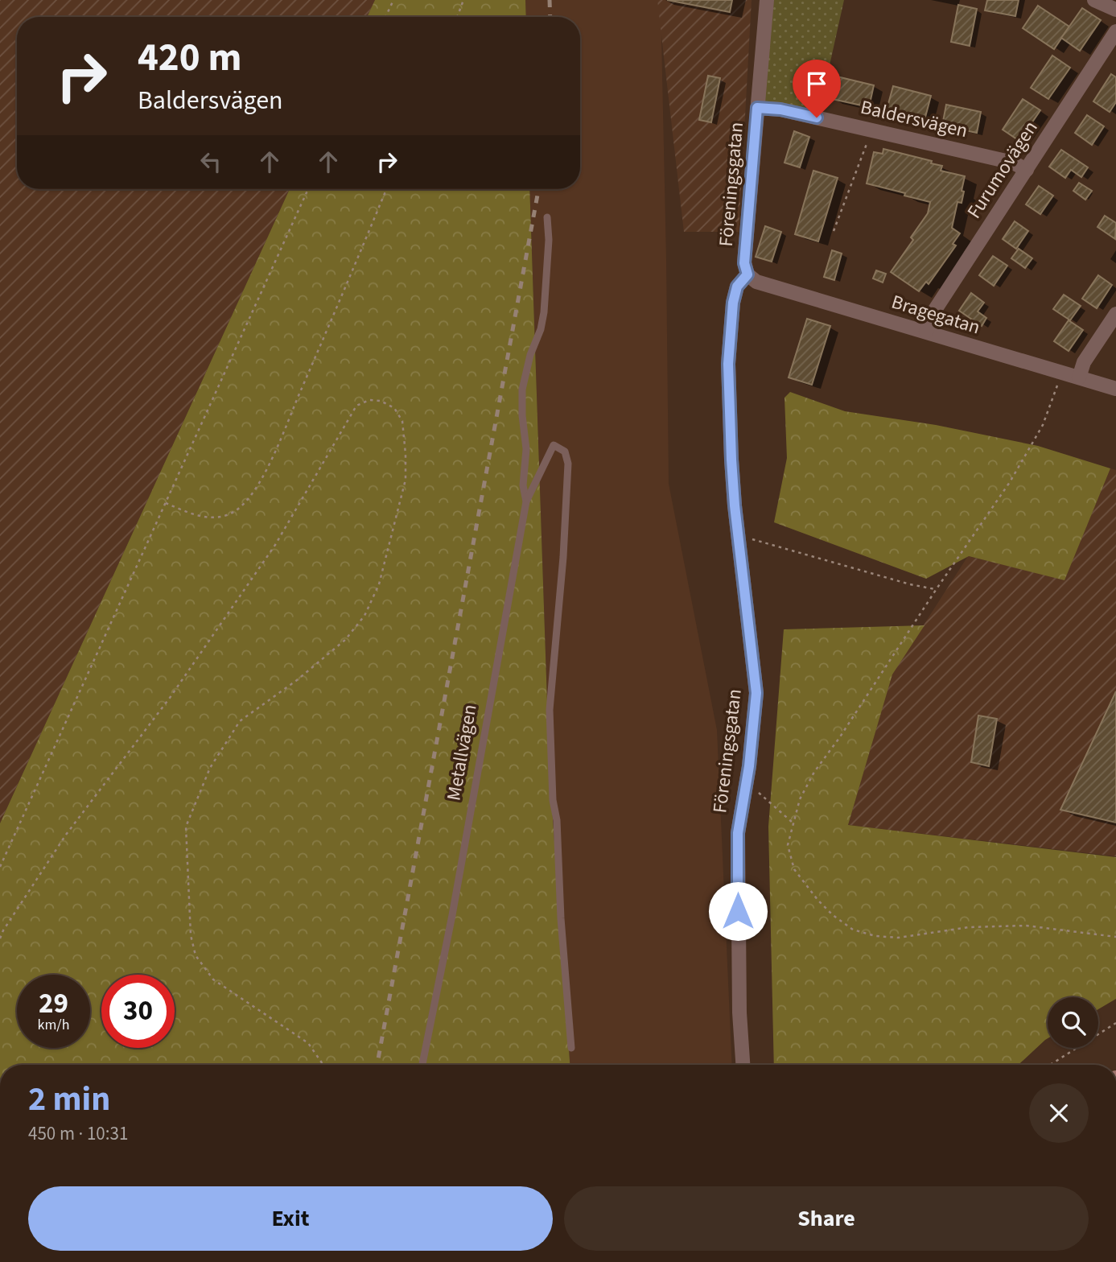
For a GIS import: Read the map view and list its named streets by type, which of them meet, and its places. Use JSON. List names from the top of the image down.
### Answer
{
  "streets": {
    "street": [
      "Baldersvägen",
      "Furumovägen",
      "Föreningsgatan",
      "Bragegatan"
    ],
    "lane": ["Metallvägen"]
  },
  "crossings": [
    ["Baldersvägen", "Furumovägen"],
    ["Baldersvägen", "Föreningsgatan"],
    ["Furumovägen", "Bragegatan"],
    ["Föreningsgatan", "Bragegatan"]
  ],
  "page": {
    "turn": ["420 m", "Baldersvägen"],
    "speed": "29 km/h",
    "limit": "30",
    "heading": ["2 min", "450 m · 10:31"],
    "buttons": ["Exit", "Share"]
  }
}
